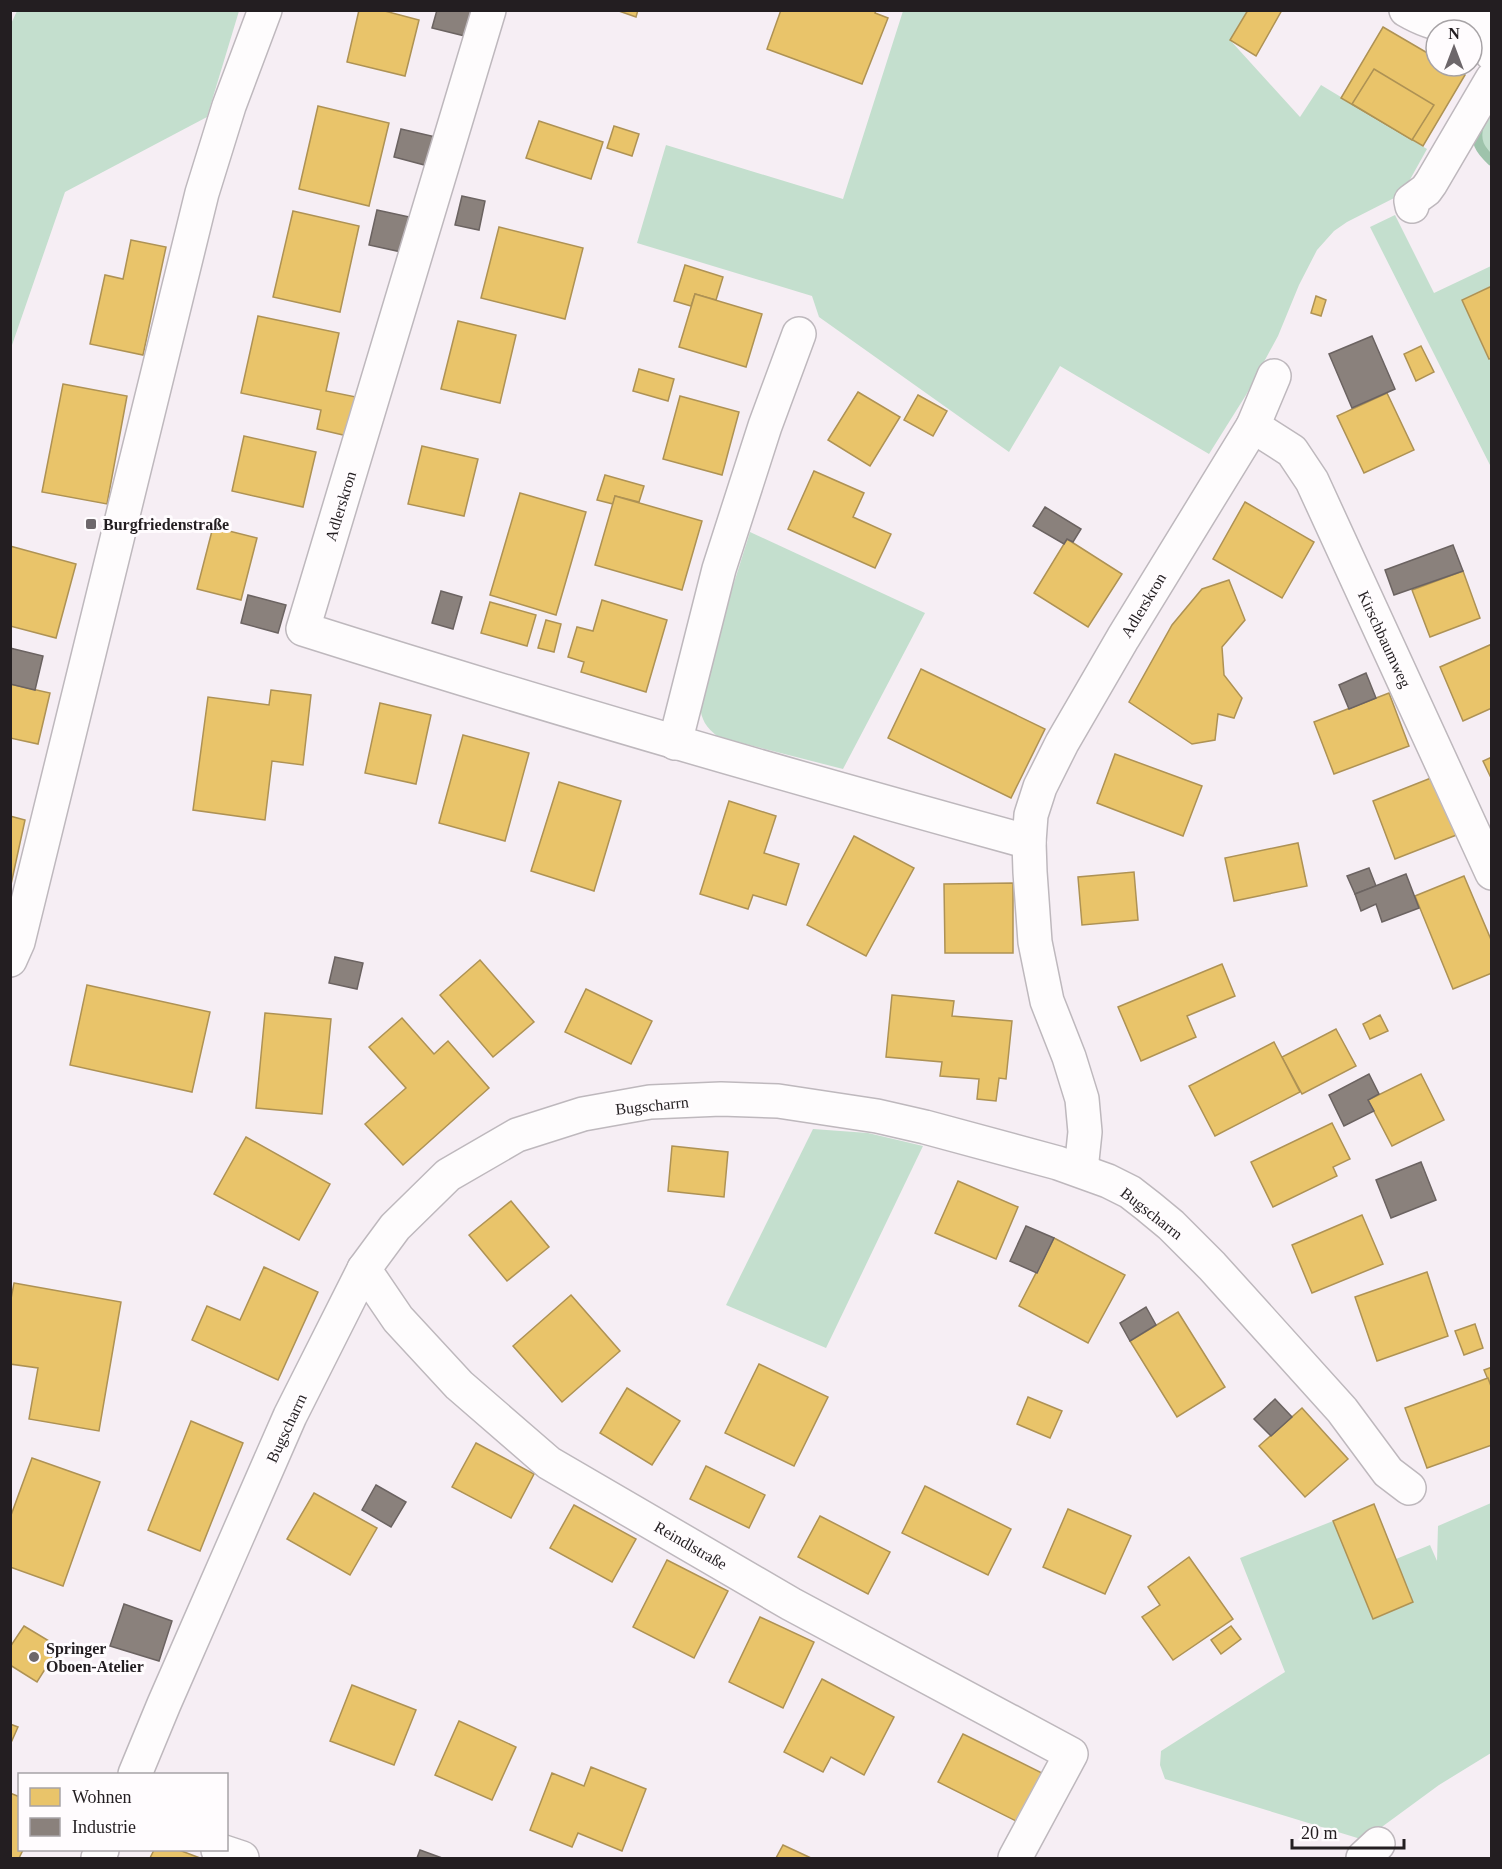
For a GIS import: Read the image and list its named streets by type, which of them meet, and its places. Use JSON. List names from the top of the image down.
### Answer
{
  "streets": {
    "street": [
      "Adlerskron",
      "Kirschbaumweg",
      "Bugscharrn",
      "Reindlstraße"
    ]
  },
  "crossings": [
    ["Adlerskron", "Kirschbaumweg"],
    ["Adlerskron", "Bugscharrn"],
    ["Bugscharrn", "Reindlstraße"]
  ],
  "places": {
    "transit": ["Burgfriedenstraße"],
    "other": ["Springer Oboen-Atelier"]
  },
  "legend": ["Wohnen", "Industrie"],
  "scale_bar": "20 m",
  "north": "top"
}
